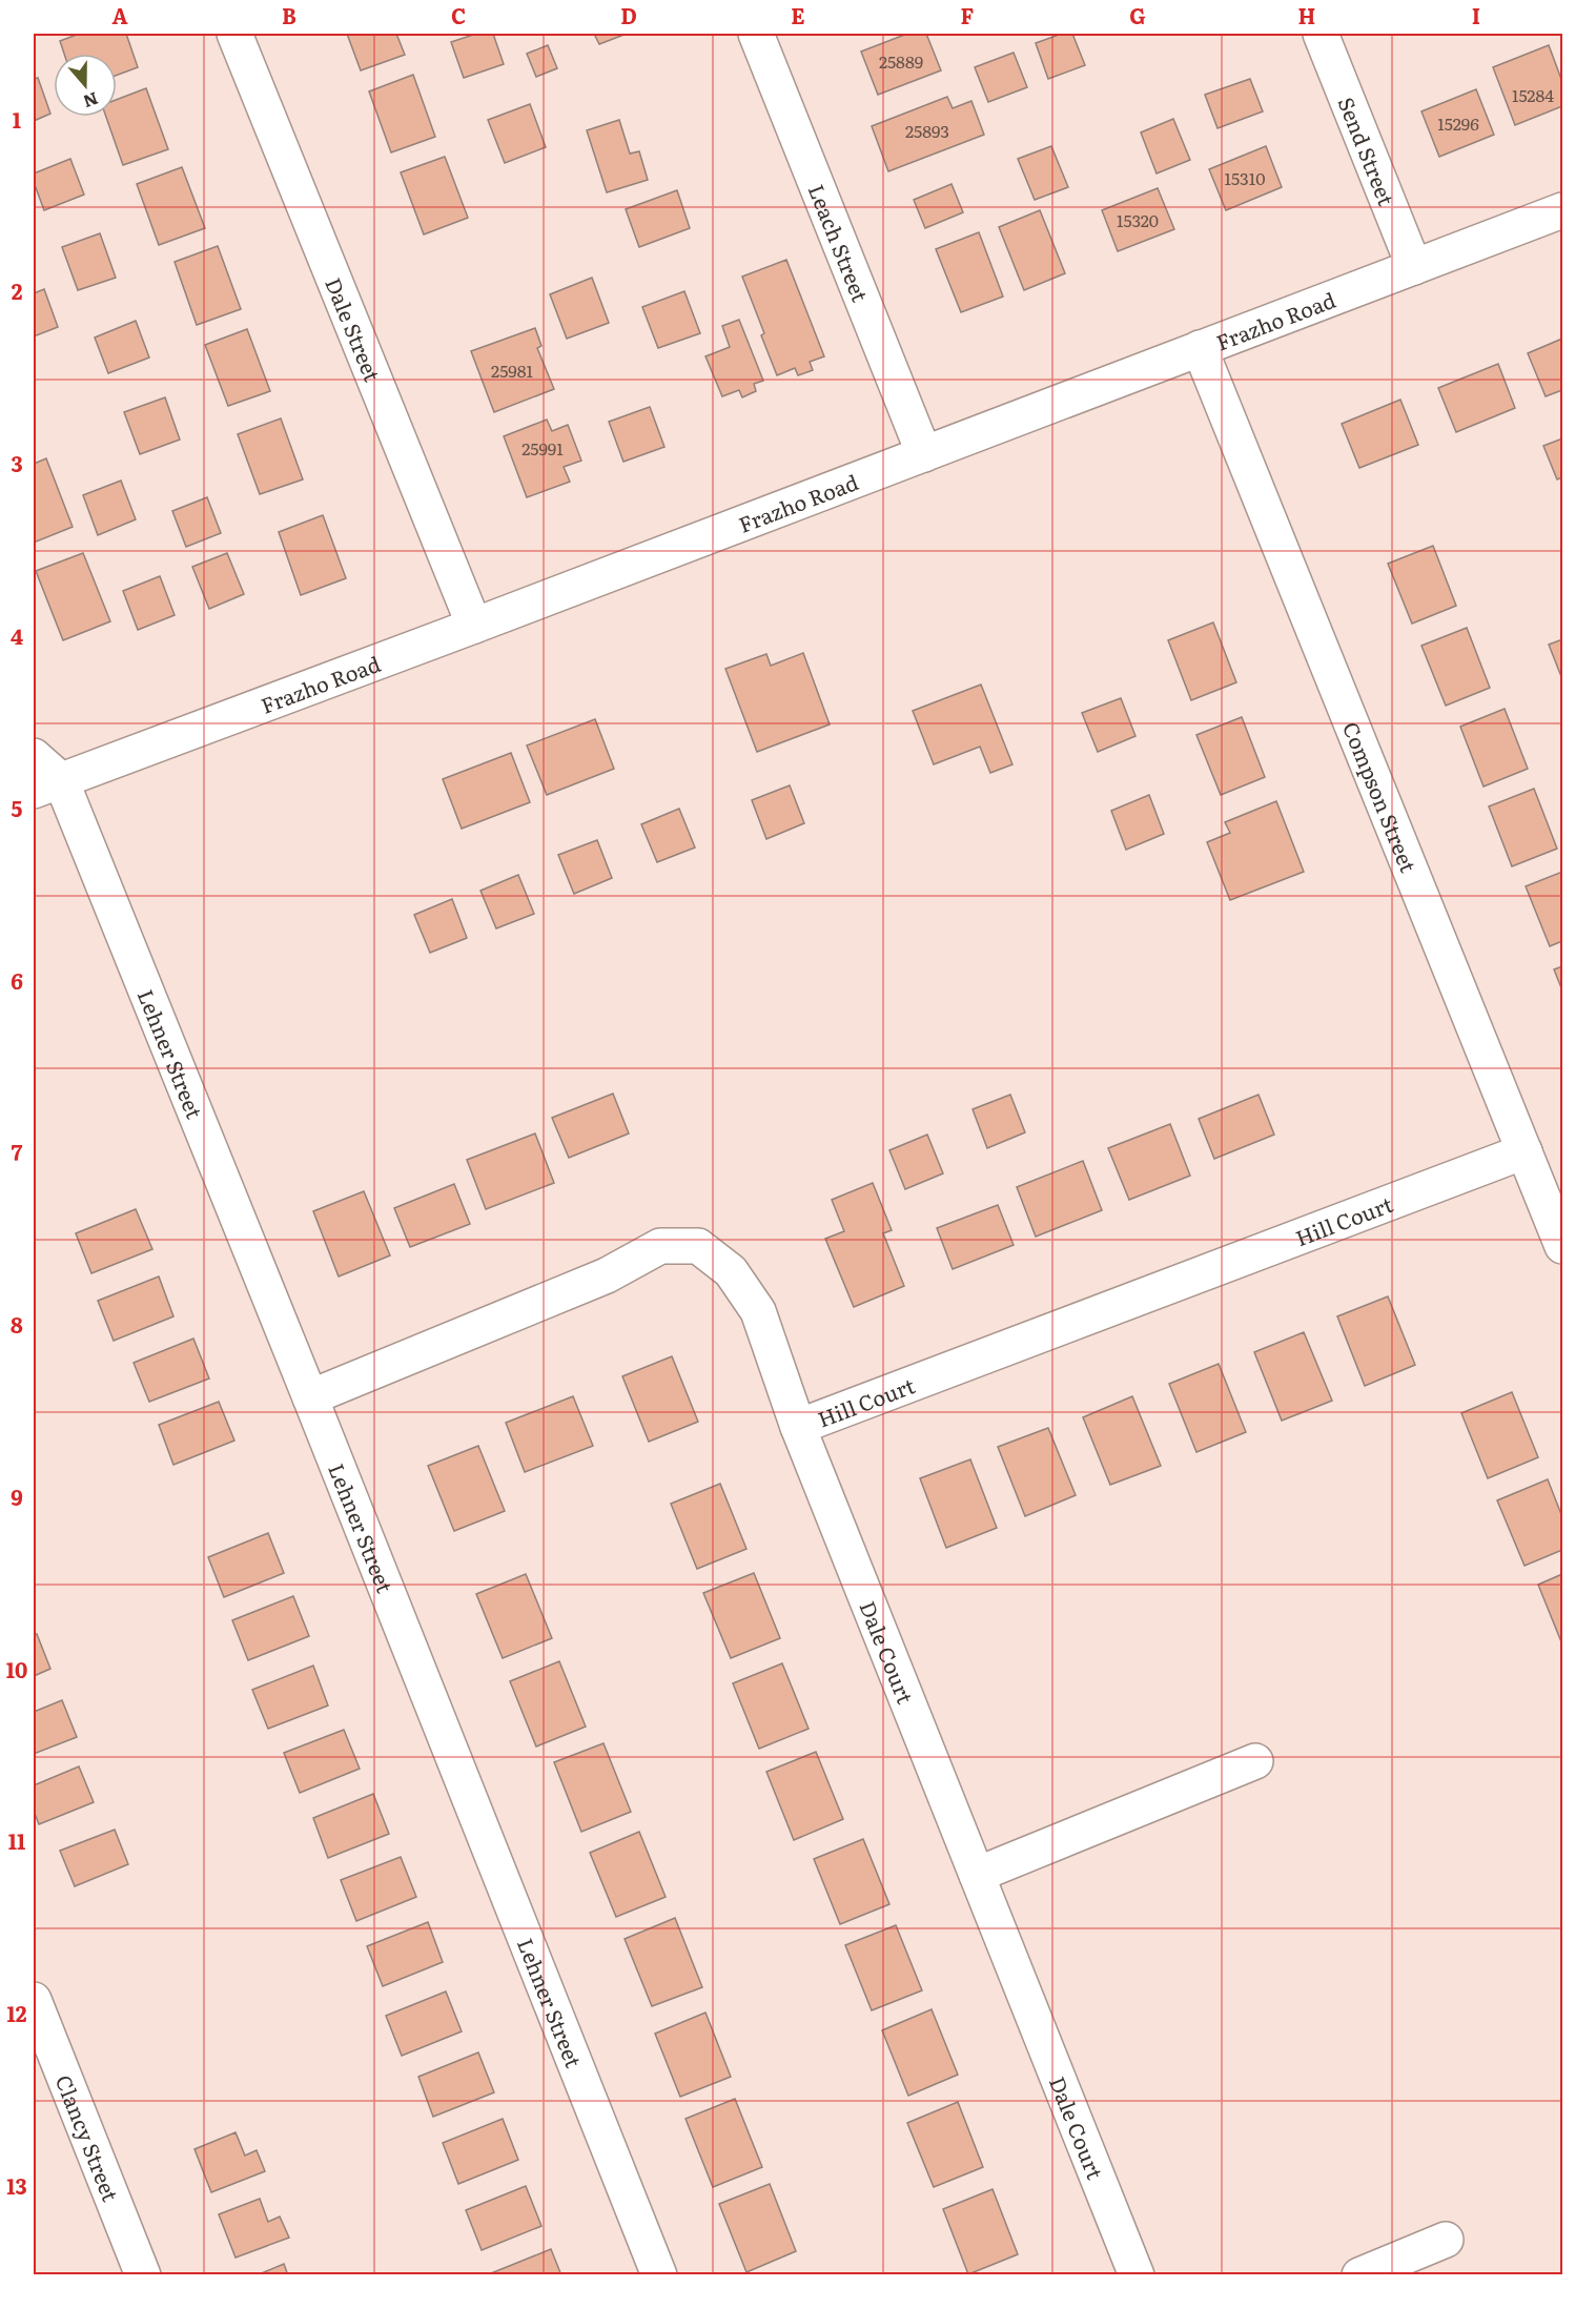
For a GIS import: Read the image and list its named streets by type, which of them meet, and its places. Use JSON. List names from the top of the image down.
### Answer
{
  "streets": {
    "street": [
      "Send Street",
      "Leach Street",
      "Frazho Road",
      "Dale Street",
      "Compson Street",
      "Lehner Street",
      "Hill Court",
      "Dale Court",
      "Clancy Street"
    ]
  },
  "crossings": [
    ["Send Street", "Frazho Road"],
    ["Leach Street", "Frazho Road"],
    ["Frazho Road", "Dale Street"],
    ["Frazho Road", "Compson Street"],
    ["Frazho Road", "Lehner Street"],
    ["Compson Street", "Hill Court"],
    ["Lehner Street", "Hill Court"],
    ["Hill Court", "Dale Court"]
  ],
  "house_numbers": [
    "25889",
    "15284",
    "15296",
    "25893",
    "15310",
    "15320",
    "25981",
    "25991"
  ],
  "north": "bottom",
  "grid": {
    "columns": [
      "A",
      "B",
      "C",
      "D",
      "E",
      "F",
      "G",
      "H",
      "I"
    ],
    "rows": [
      "1",
      "2",
      "3",
      "4",
      "5",
      "6",
      "7",
      "8",
      "9",
      "10",
      "11",
      "12",
      "13"
    ]
  }
}
